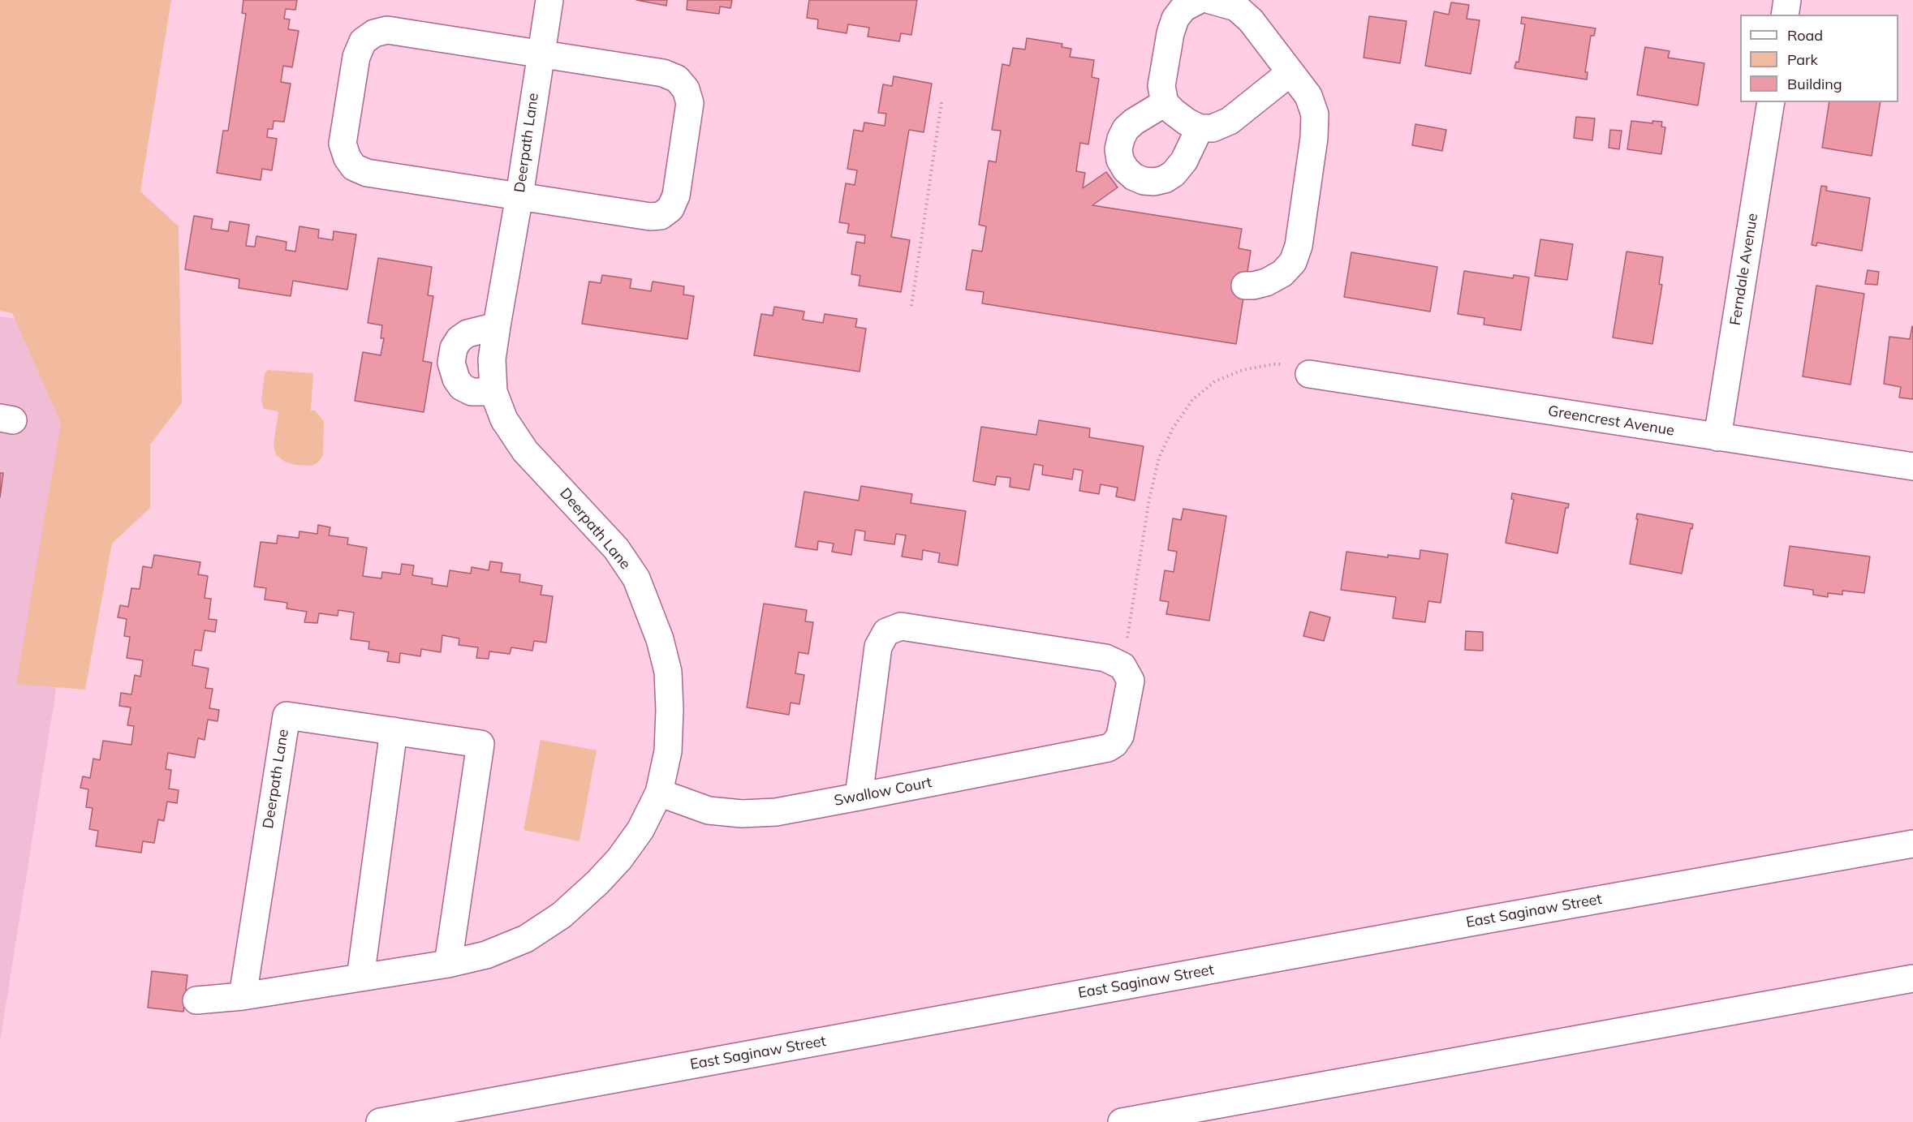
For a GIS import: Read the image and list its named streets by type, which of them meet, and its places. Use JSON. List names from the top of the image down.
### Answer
{
  "streets": {
    "street": [
      "Deerpath Lane",
      "Ferndale Avenue",
      "Greencrest Avenue",
      "Swallow Court",
      "East Saginaw Street"
    ]
  },
  "crossings": [
    ["Deerpath Lane", "Swallow Court"],
    ["Ferndale Avenue", "Greencrest Avenue"]
  ],
  "legend": ["Road", "Park", "Building"]
}
